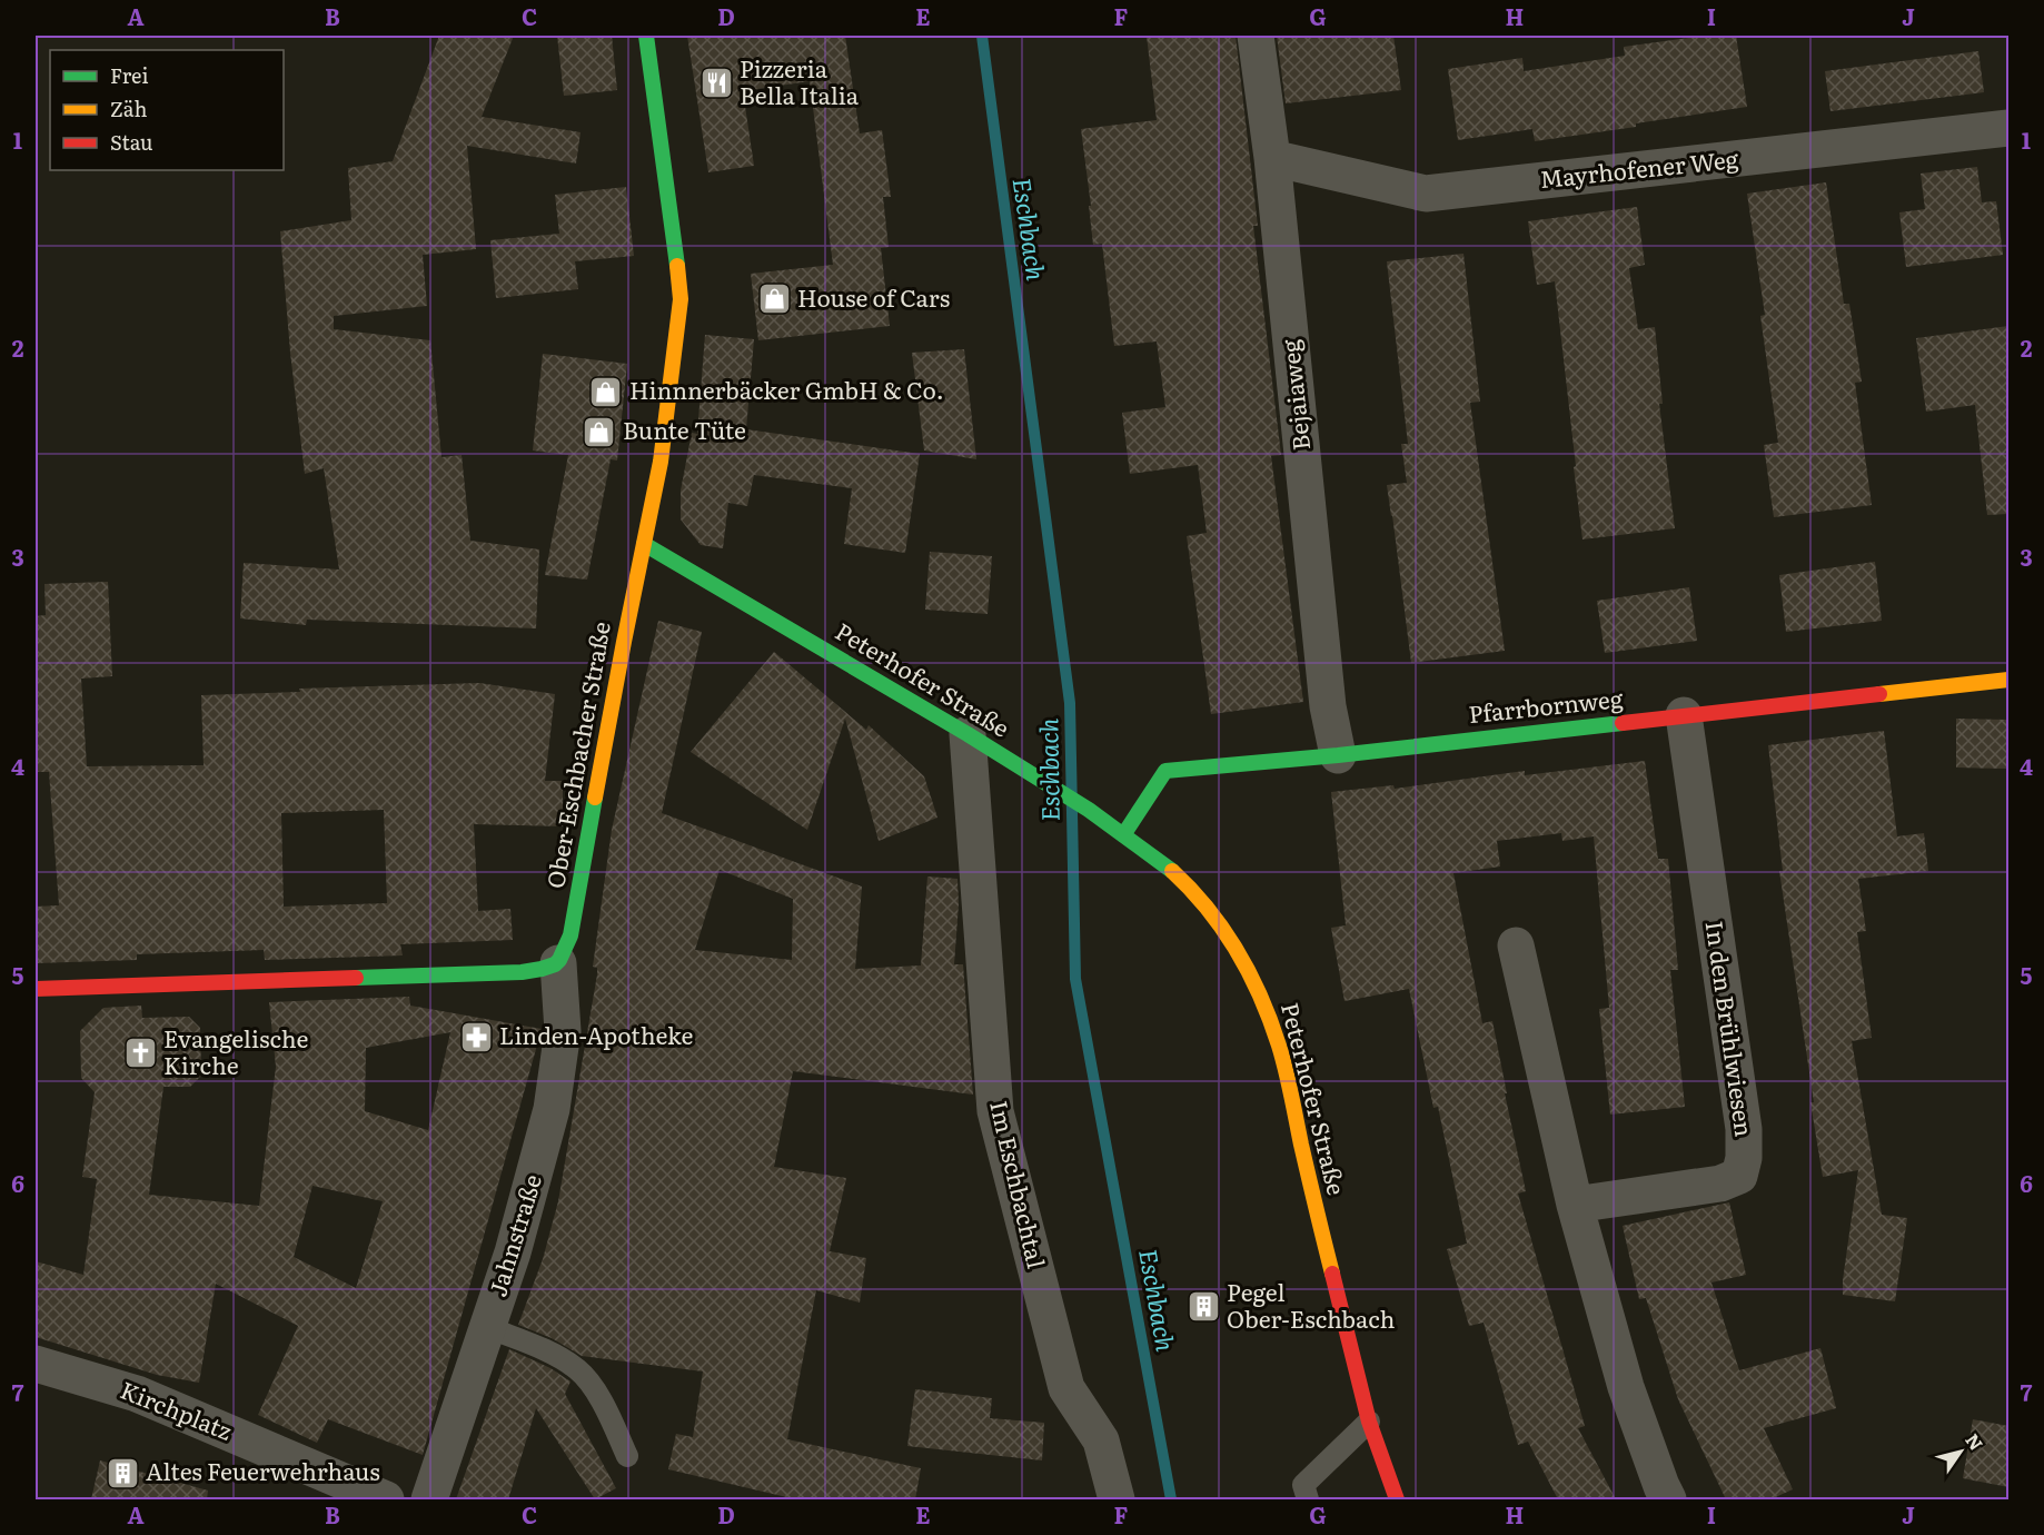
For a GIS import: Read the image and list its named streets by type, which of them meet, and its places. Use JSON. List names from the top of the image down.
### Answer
{
  "streets": {
    "street": [
      "Mayrhofener Weg",
      "Bejaiaweg",
      "Peterhofer Straße",
      "Pfarrbornweg",
      "Ober-Eschbacher Straße",
      "In den Brühlwiesen",
      "Im Eschbachtal",
      "Jahnstraße",
      "Kirchplatz"
    ]
  },
  "crossings": [
    ["Mayrhofener Weg", "Bejaiaweg"],
    ["Bejaiaweg", "Pfarrbornweg"],
    ["Peterhofer Straße", "Pfarrbornweg"],
    ["Peterhofer Straße", "Ober-Eschbacher Straße"],
    ["Peterhofer Straße", "Im Eschbachtal"],
    ["Pfarrbornweg", "In den Brühlwiesen"],
    ["Ober-Eschbacher Straße", "Jahnstraße"]
  ],
  "water": ["Eschbach"],
  "places": {
    "restaurant": ["Pizzeria Bella Italia"],
    "shop": ["House of Cars", "Hinnnerbäcker GmbH & Co.", "Bunte Tüte"],
    "pharmacy": ["Linden-Apotheke"],
    "church": ["Evangelische Kirche"],
    "building": ["Pegel Ober-Eschbach", "Altes Feuerwehrhaus"]
  },
  "legend": ["Frei", "Zäh", "Stau"],
  "north": "top right",
  "grid": {
    "columns": [
      "A",
      "B",
      "C",
      "D",
      "E",
      "F",
      "G",
      "H",
      "I",
      "J"
    ],
    "rows": [
      "1",
      "2",
      "3",
      "4",
      "5",
      "6",
      "7"
    ]
  }
}
